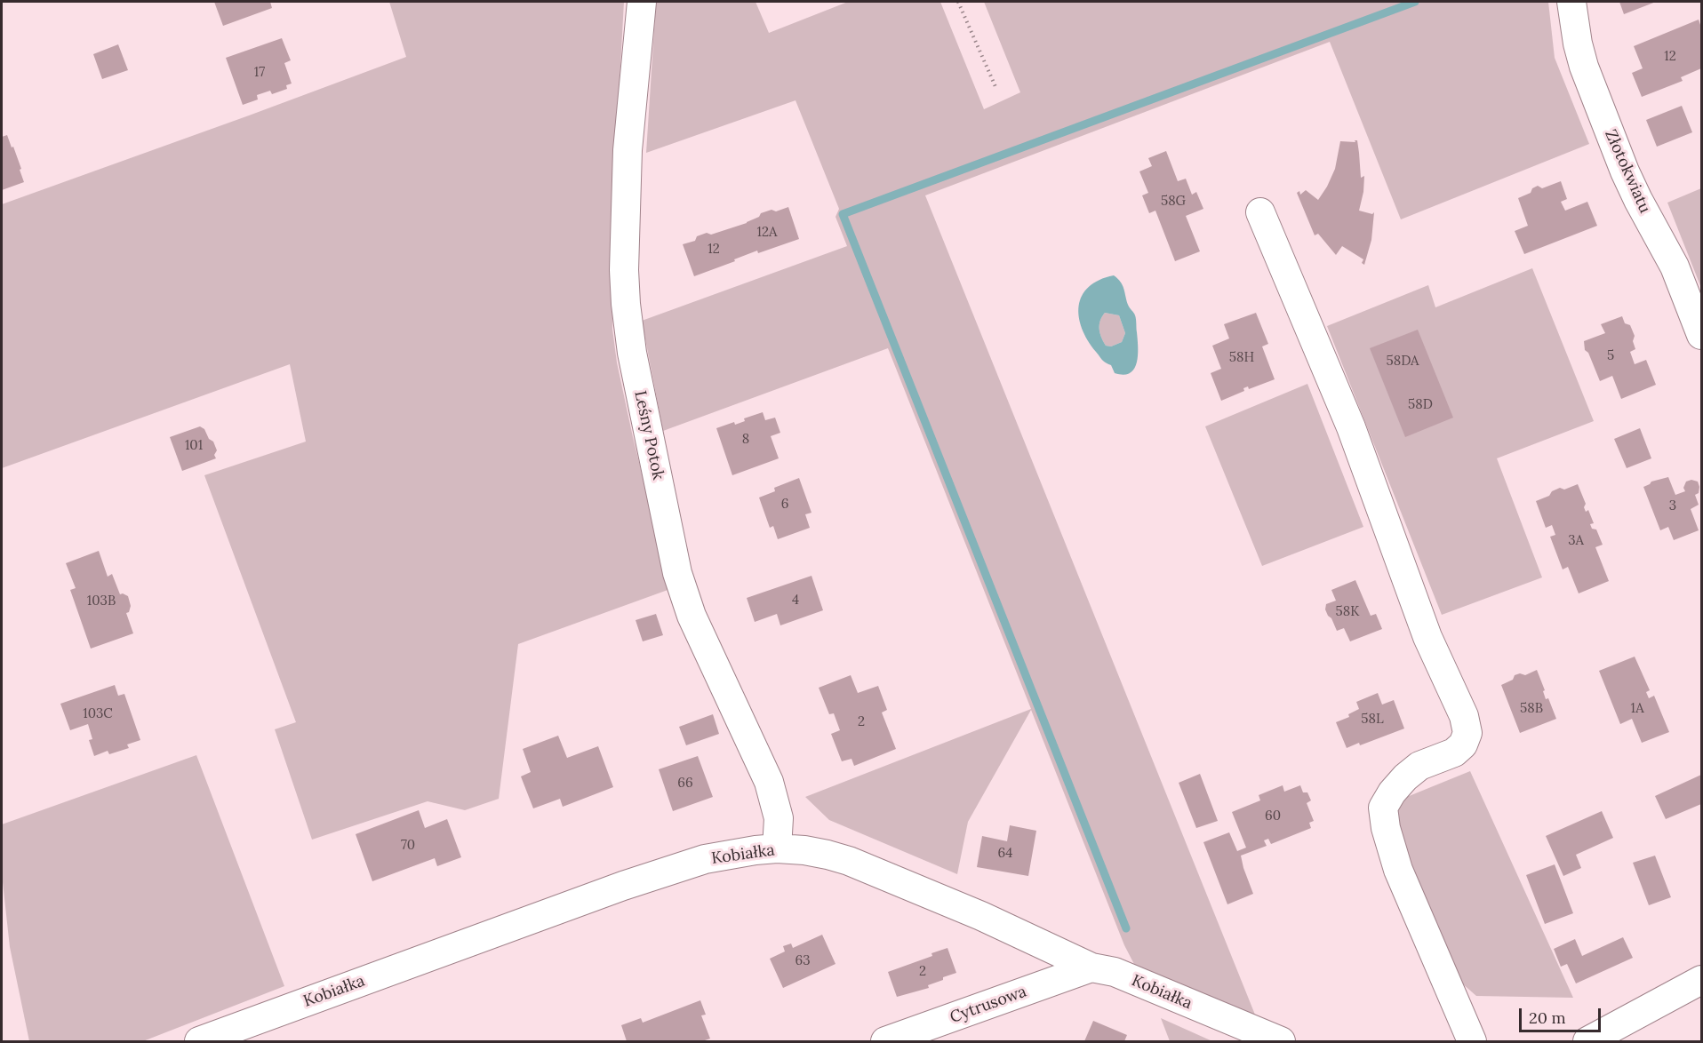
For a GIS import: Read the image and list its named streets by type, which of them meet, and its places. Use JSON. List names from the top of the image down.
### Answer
{
  "streets": {
    "street": [
      "Złotokwiatu",
      "Leśny Potok",
      "Kobiałka",
      "Cytrusowa"
    ]
  },
  "crossings": [
    ["Leśny Potok", "Kobiałka"],
    ["Kobiałka", "Cytrusowa"]
  ],
  "house_numbers": [
    "12",
    "17",
    "58G",
    "12A",
    "12",
    "5",
    "58H",
    "58DA",
    "58D",
    "8",
    "101",
    "6",
    "3",
    "3A",
    "4",
    "103B",
    "58K",
    "58B",
    "1A",
    "103C",
    "58L",
    "2",
    "66",
    "60",
    "70",
    "64",
    "63",
    "2"
  ],
  "scale_bar": "20 m"
}
